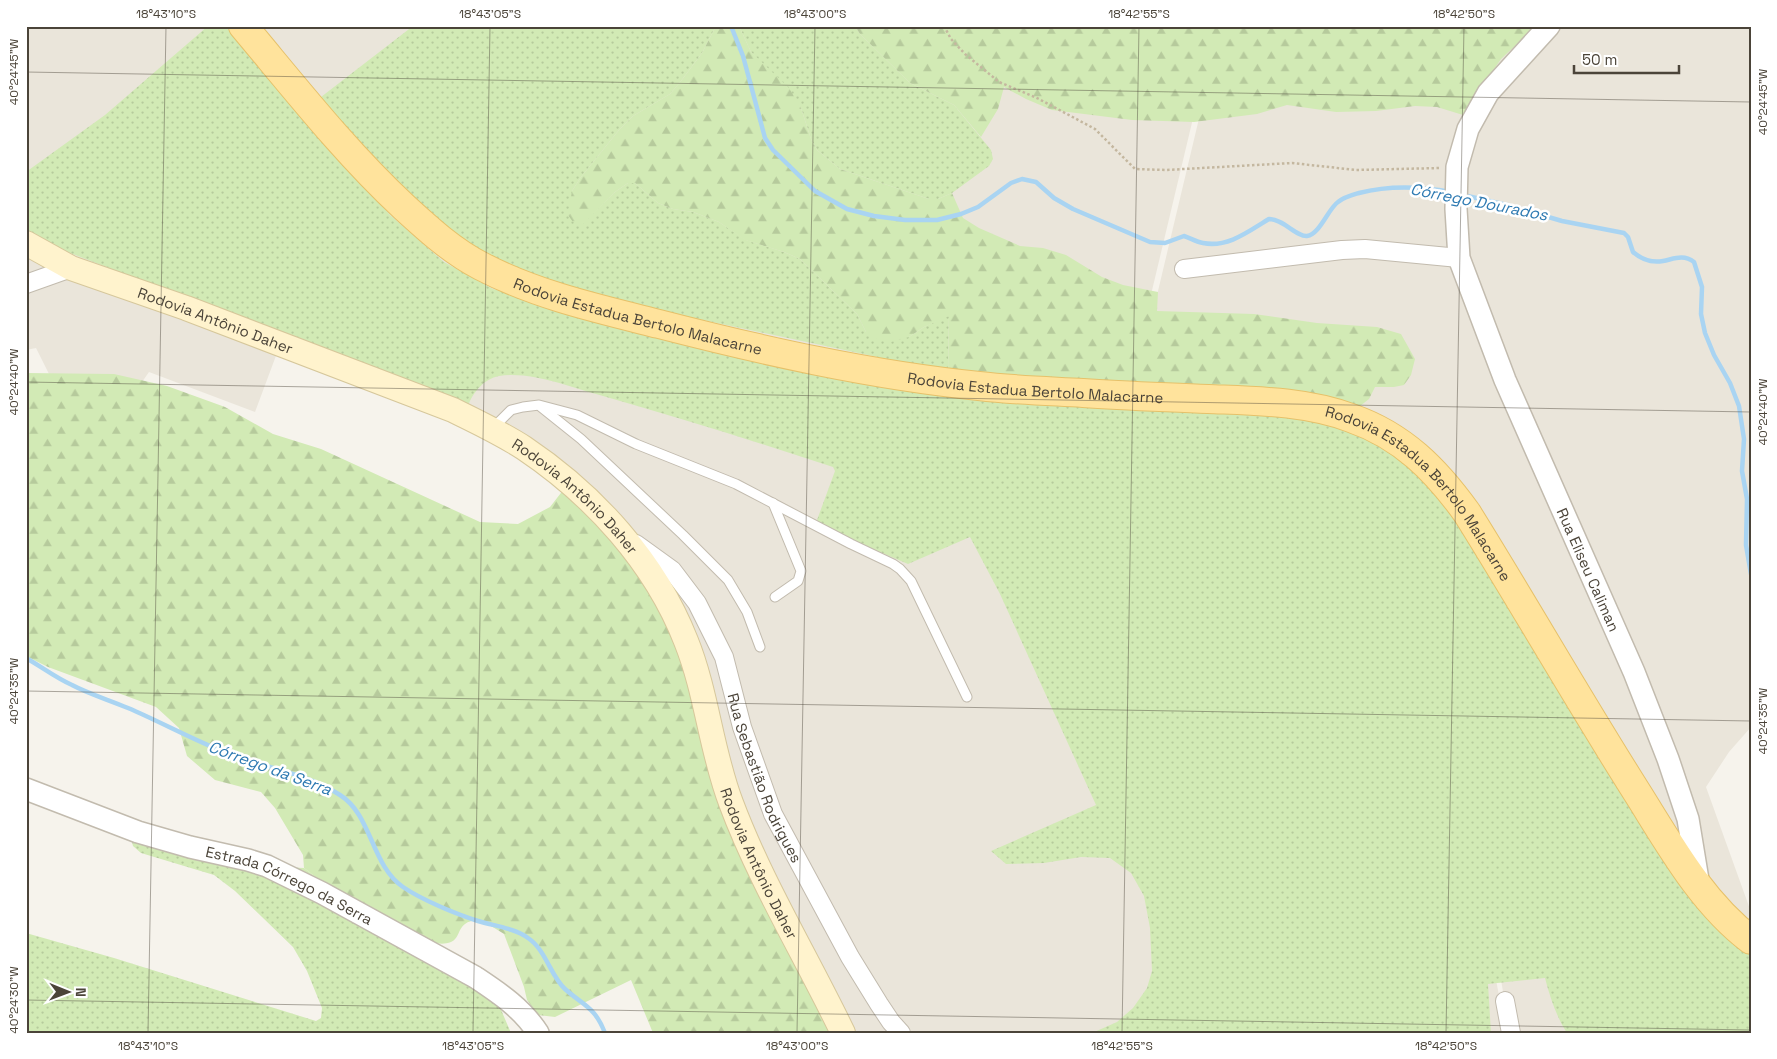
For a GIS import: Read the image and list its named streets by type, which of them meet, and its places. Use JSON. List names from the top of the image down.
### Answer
{
  "streets": {
    "main road": ["Rodovia Estadua Bertolo Malacarne", "Rodovia Antônio Daher"],
    "street": ["Rua Eliseu Caliman", "Rua Sebastião Rodrigues", "Estrada Córrego da Serra"]
  },
  "crossings": [
    ["Rodovia Estadua Bertolo Malacarne", "Rua Eliseu Caliman"],
    ["Rodovia Antônio Daher", "Rua Sebastião Rodrigues"]
  ],
  "water": ["Córrego Dourados", "Córrego da Serra"],
  "scale_bar": "50 m",
  "north": "right",
  "coordinates": [
    "18°43'10\"S",
    "18°43'05\"S",
    "18°43'00\"S",
    "18°42'55\"S",
    "18°42'50\"S",
    "40°24'45\"W",
    "40°24'40\"W",
    "40°24'35\"W",
    "40°24'30\"W"
  ]
}
